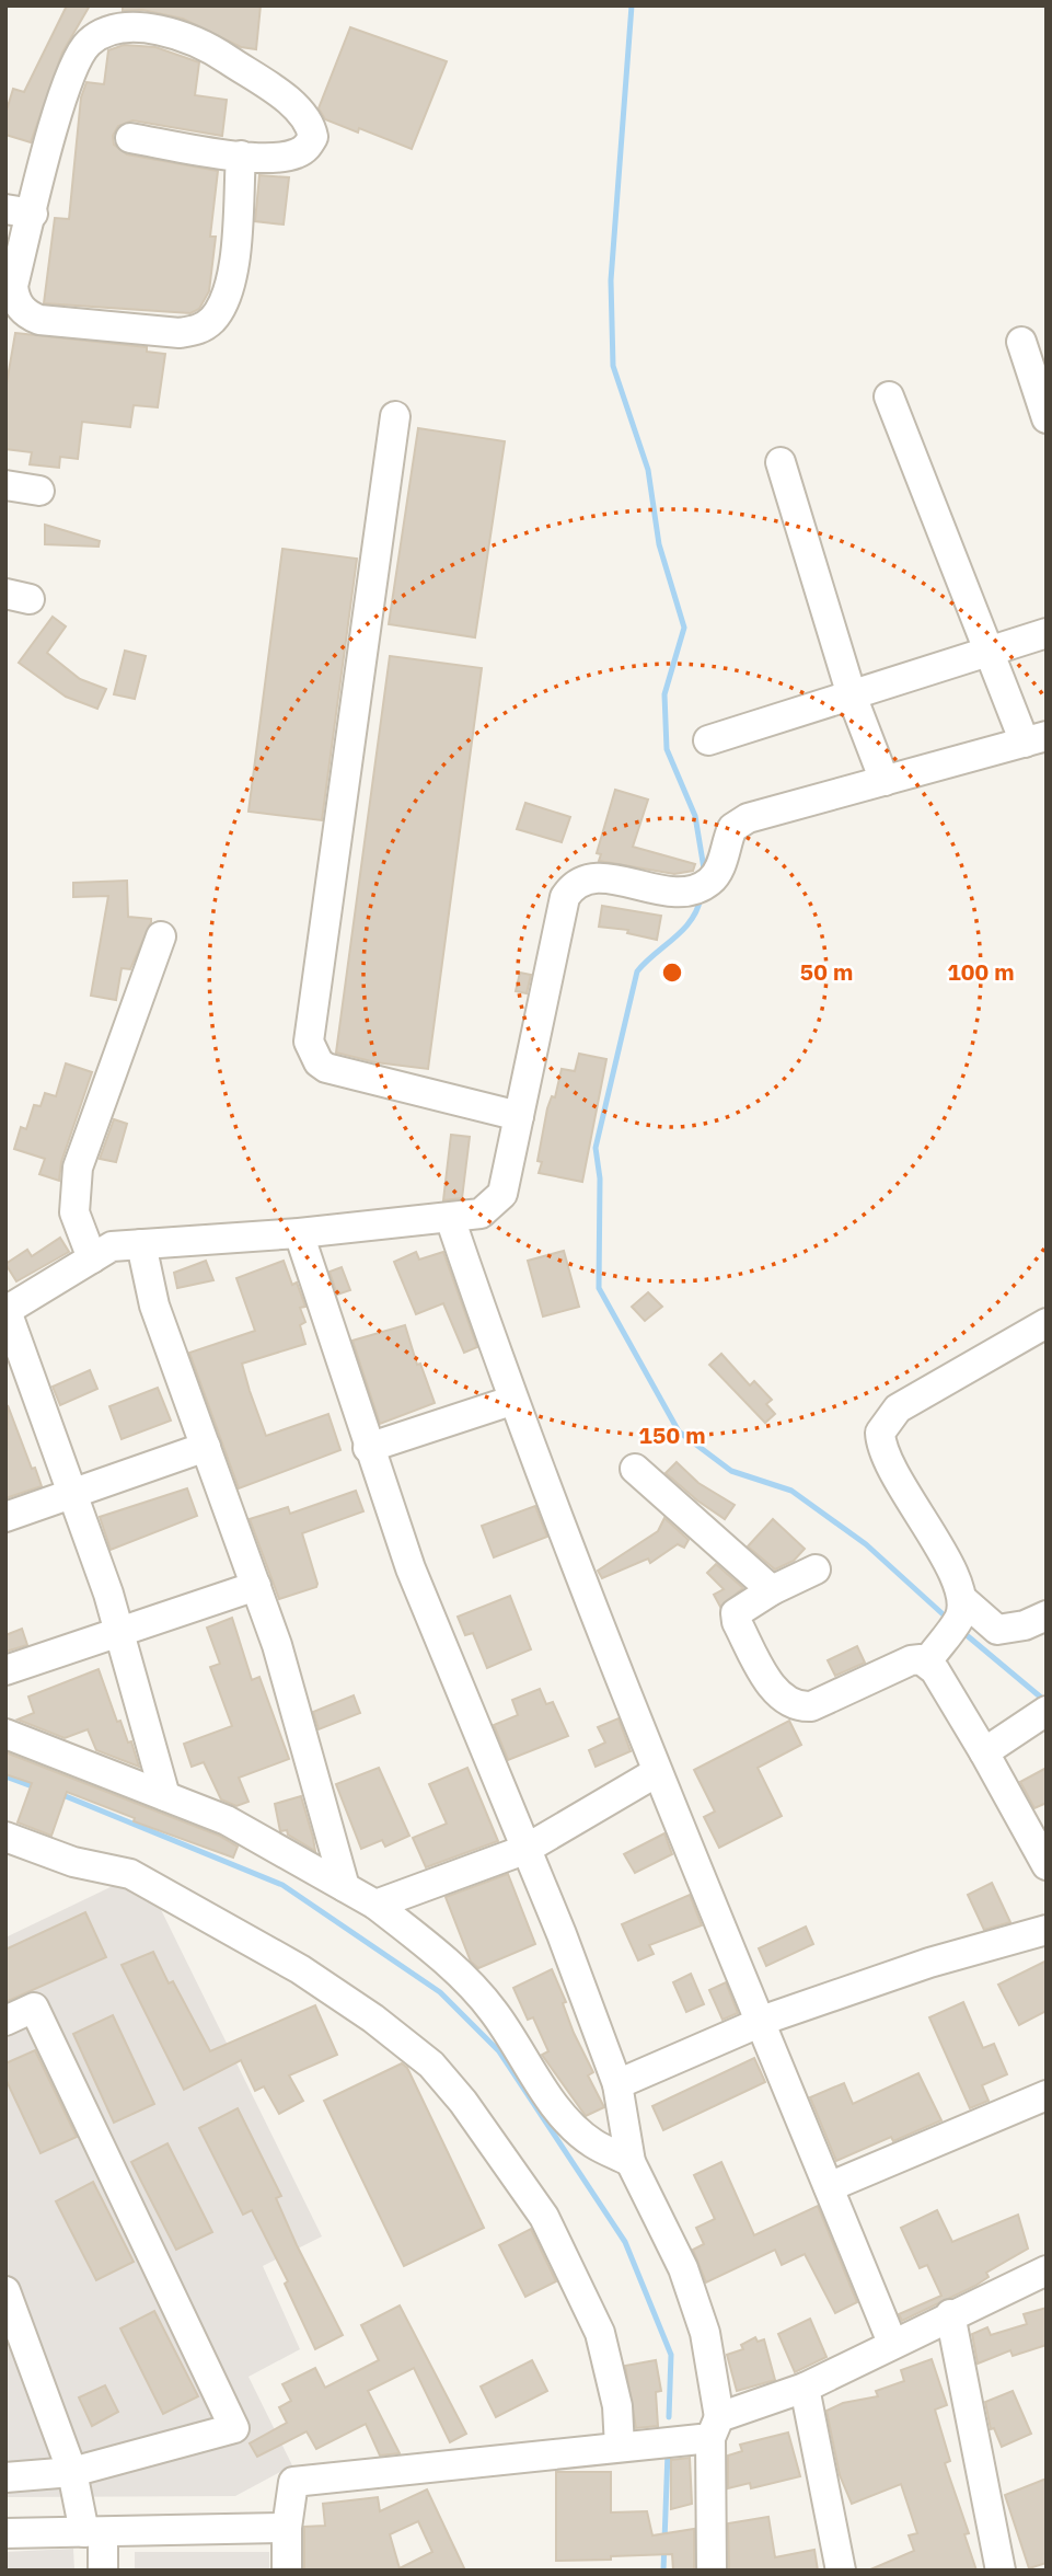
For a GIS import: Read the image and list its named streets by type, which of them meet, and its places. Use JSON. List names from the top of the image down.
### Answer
{
  "rings": ["50 m", "100 m", "150 m"]
}
